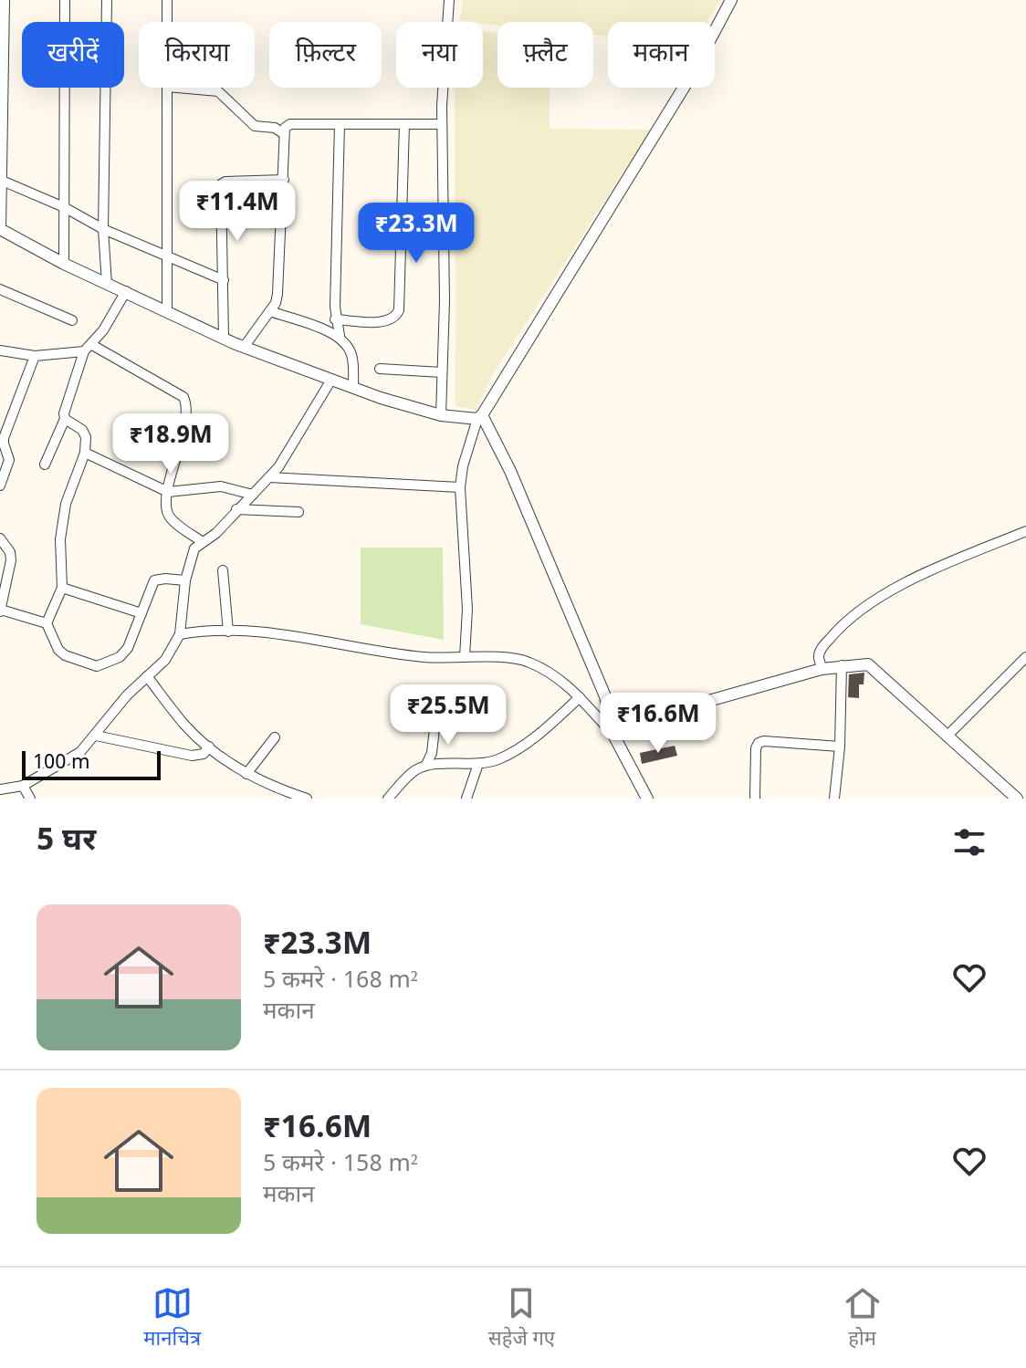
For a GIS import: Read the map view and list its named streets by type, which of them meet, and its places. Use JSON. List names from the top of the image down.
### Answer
{
  "scale_bar": "100 m",
  "page": {
    "chip": [
      "खरीदें",
      "किराया",
      "फ़िल्टर",
      "नया",
      "फ़्लैट",
      "मकान"
    ],
    "price": [
      "₹11.4M",
      "₹23.3M",
      "₹18.9M",
      "₹25.5M",
      "₹16.6M"
    ],
    "scale": "100 m",
    "heading": "5 घर",
    "list": [
      {
        "name": "₹23.3M",
        "note": "5 कमरे · 168 m² · मकान"
      },
      {
        "name": "₹16.6M",
        "note": "5 कमरे · 158 m² · मकान"
      }
    ],
    "tabs": ["मानचित्र", "सहेजे गए", "होम"]
  }
}
